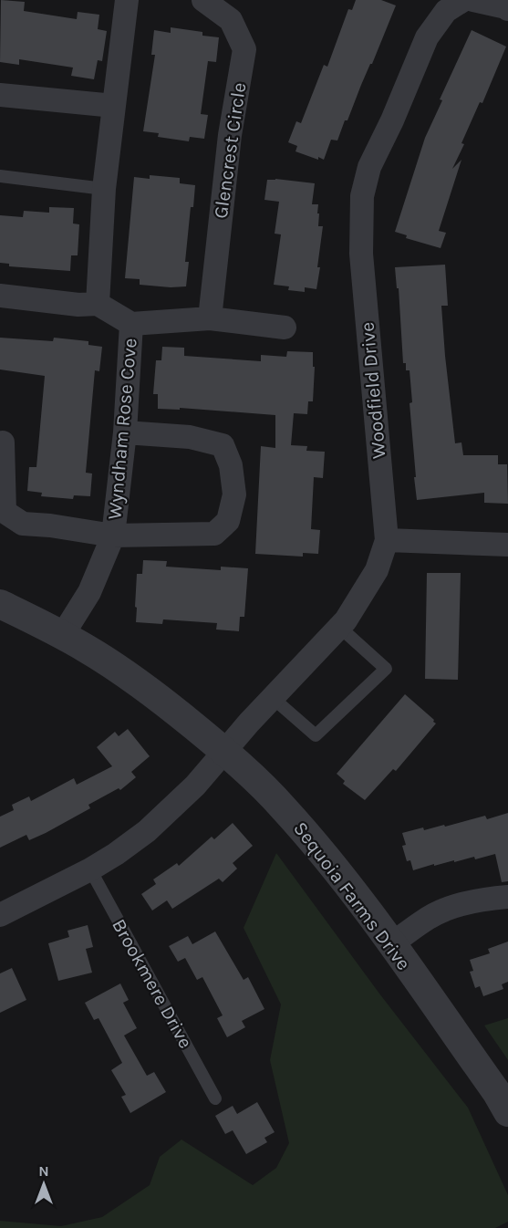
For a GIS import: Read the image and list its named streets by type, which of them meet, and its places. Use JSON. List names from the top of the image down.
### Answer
{
  "streets": {
    "street": [
      "Glencrest Circle",
      "Woodfield Drive",
      "Wyndham Rose Cove",
      "Sequoia Farms Drive"
    ],
    "lane": ["Brookmere Drive"]
  },
  "crossings": [
    ["Woodfield Drive", "Sequoia Farms Drive"],
    ["Wyndham Rose Cove", "Sequoia Farms Drive"]
  ],
  "north": "top"
}
